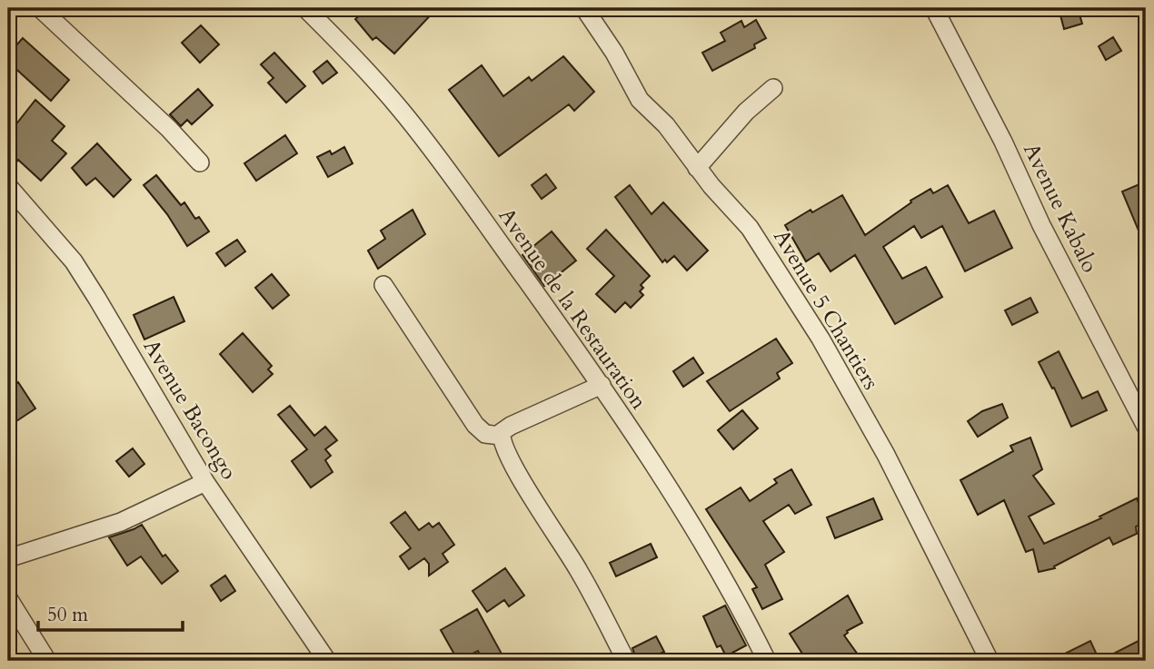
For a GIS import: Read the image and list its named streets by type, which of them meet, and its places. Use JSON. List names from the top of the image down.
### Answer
{
  "streets": {
    "street": [
      "Avenue Kabalo",
      "Avenue de la Restauration",
      "Avenue 5 Chantiers",
      "Avenue Bacongo"
    ]
  },
  "scale_bar": "50 m"
}
